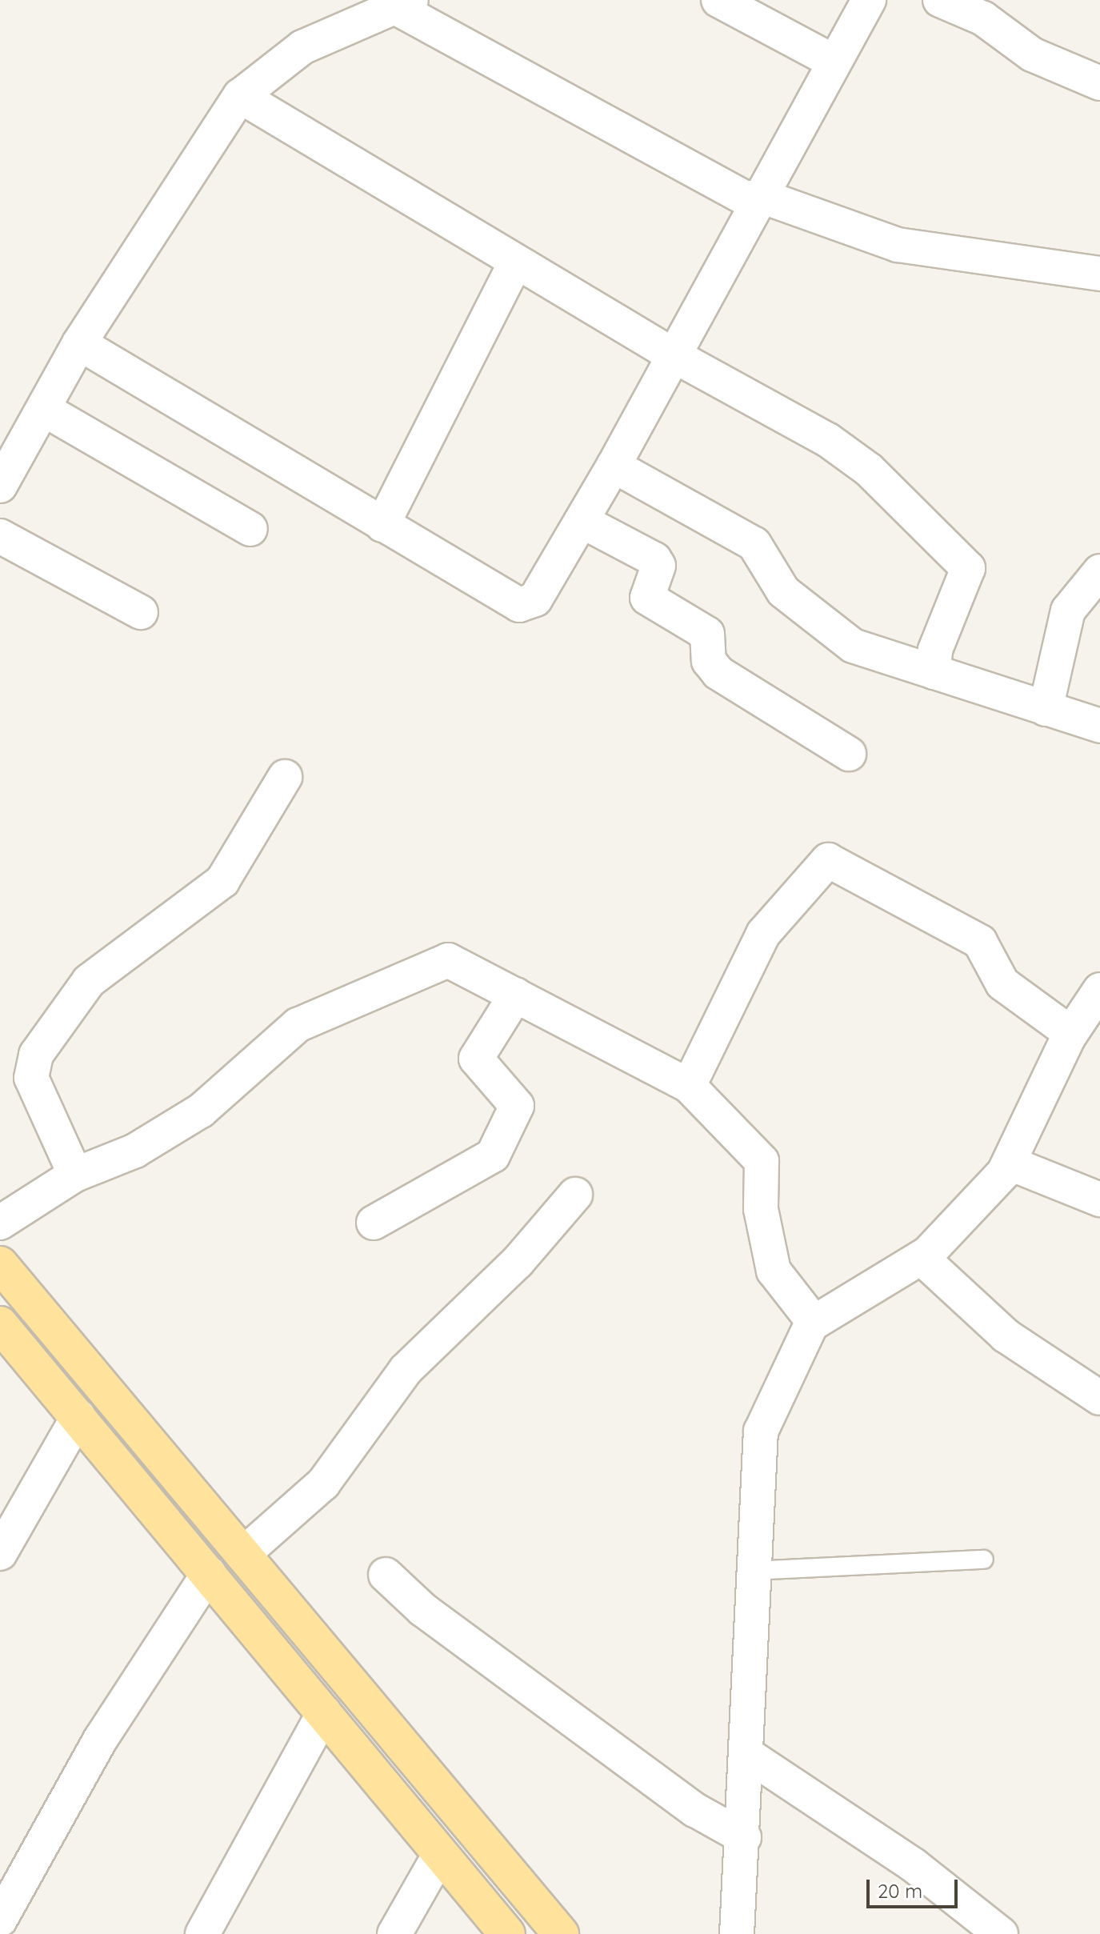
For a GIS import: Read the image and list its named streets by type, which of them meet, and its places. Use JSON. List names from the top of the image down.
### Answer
{
  "scale_bar": "20 m"
}
